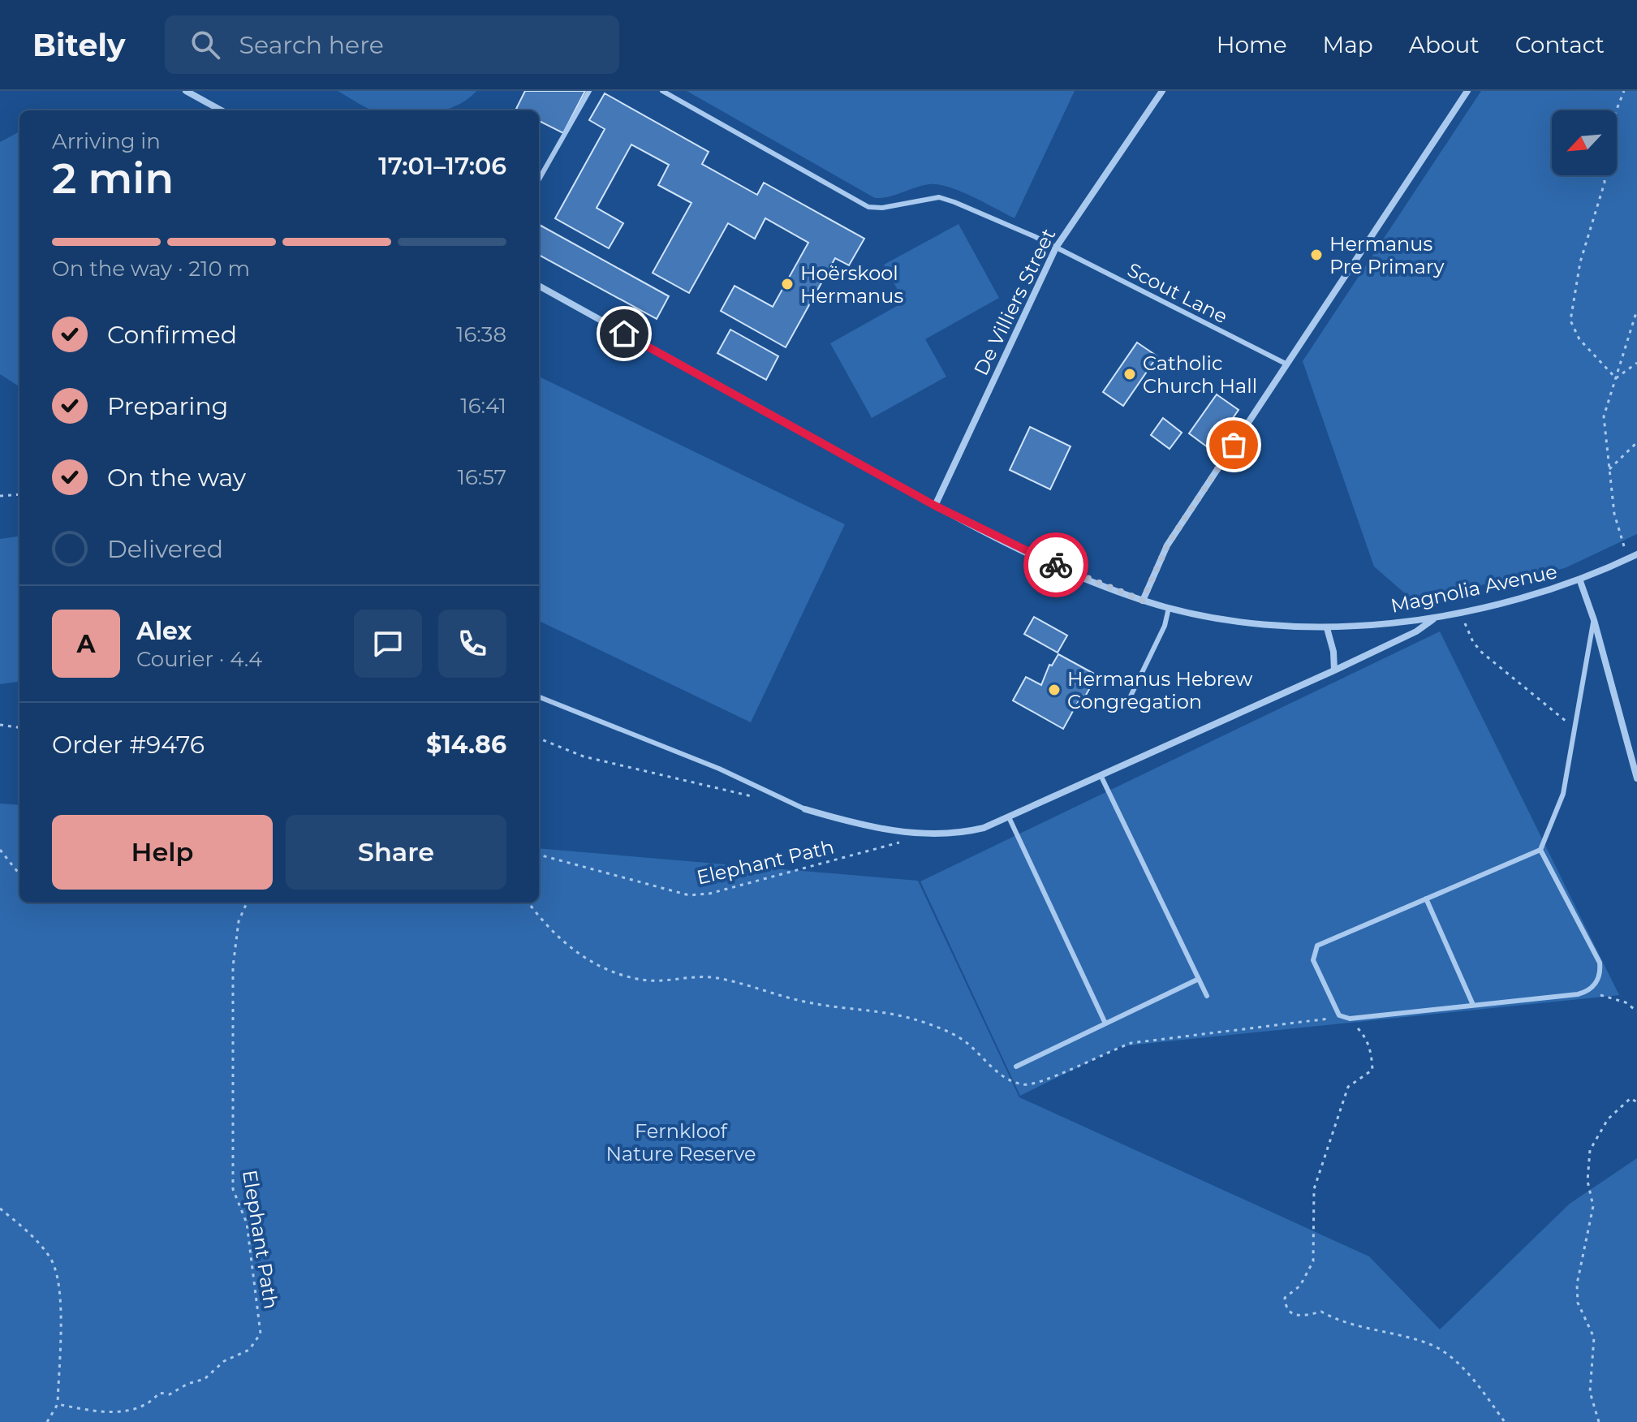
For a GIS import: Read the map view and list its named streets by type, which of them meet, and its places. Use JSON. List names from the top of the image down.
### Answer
{
  "streets": {
    "street": ["De Villiers Street", "Magnolia Avenue"],
    "lane": ["Scout Lane"],
    "path": ["Elephant Path"]
  },
  "crossings": [
    ["Scout Lane", "De Villiers Street"],
    ["De Villiers Street", "Magnolia Avenue"]
  ],
  "parks": ["Fernkloof Nature Reserve"],
  "places": [
    "Hermanus Pre Primary",
    "Hoërskool Hermanus",
    "Catholic Church Hall",
    "Hermanus Hebrew Congregation"
  ],
  "north": "bottom left",
  "page": {
    "header": "Bitely",
    "search": "Search here",
    "nav": [
      "Home",
      "Map",
      "About",
      "Contact"
    ],
    "heading": ["2 min", "Arriving in", "17:01–17:06"],
    "panel": [
      "Alex",
      "Courier · 4.4",
      "Order #9476",
      "$14.86"
    ],
    "bar": "On the way · 210 m",
    "list": [
      ["Confirmed", "16:38"],
      ["Preparing", "16:41"],
      ["On the way", "16:57"],
      "Delivered"
    ],
    "round": "A",
    "buttons": ["Help", "Share"]
  }
}
